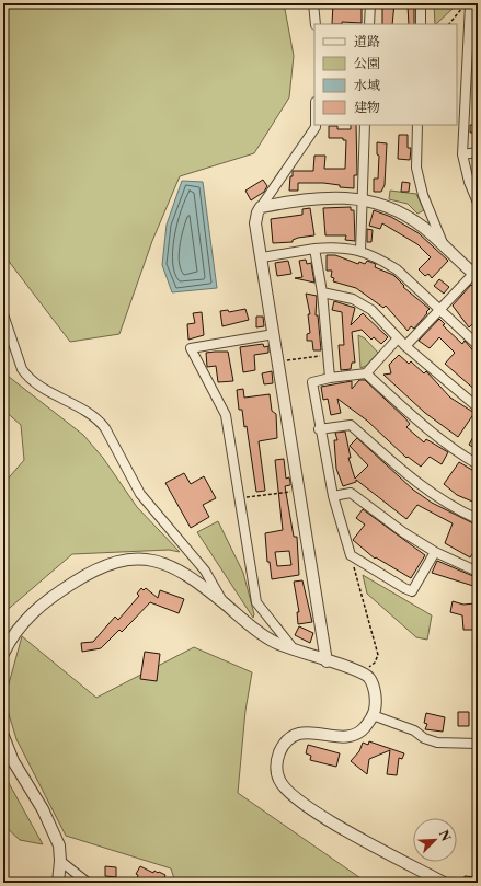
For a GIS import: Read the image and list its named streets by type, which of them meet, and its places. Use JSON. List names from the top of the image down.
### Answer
{
  "legend": [
    "道路",
    "公園",
    "水域",
    "建物"
  ],
  "north": "top right"
}
